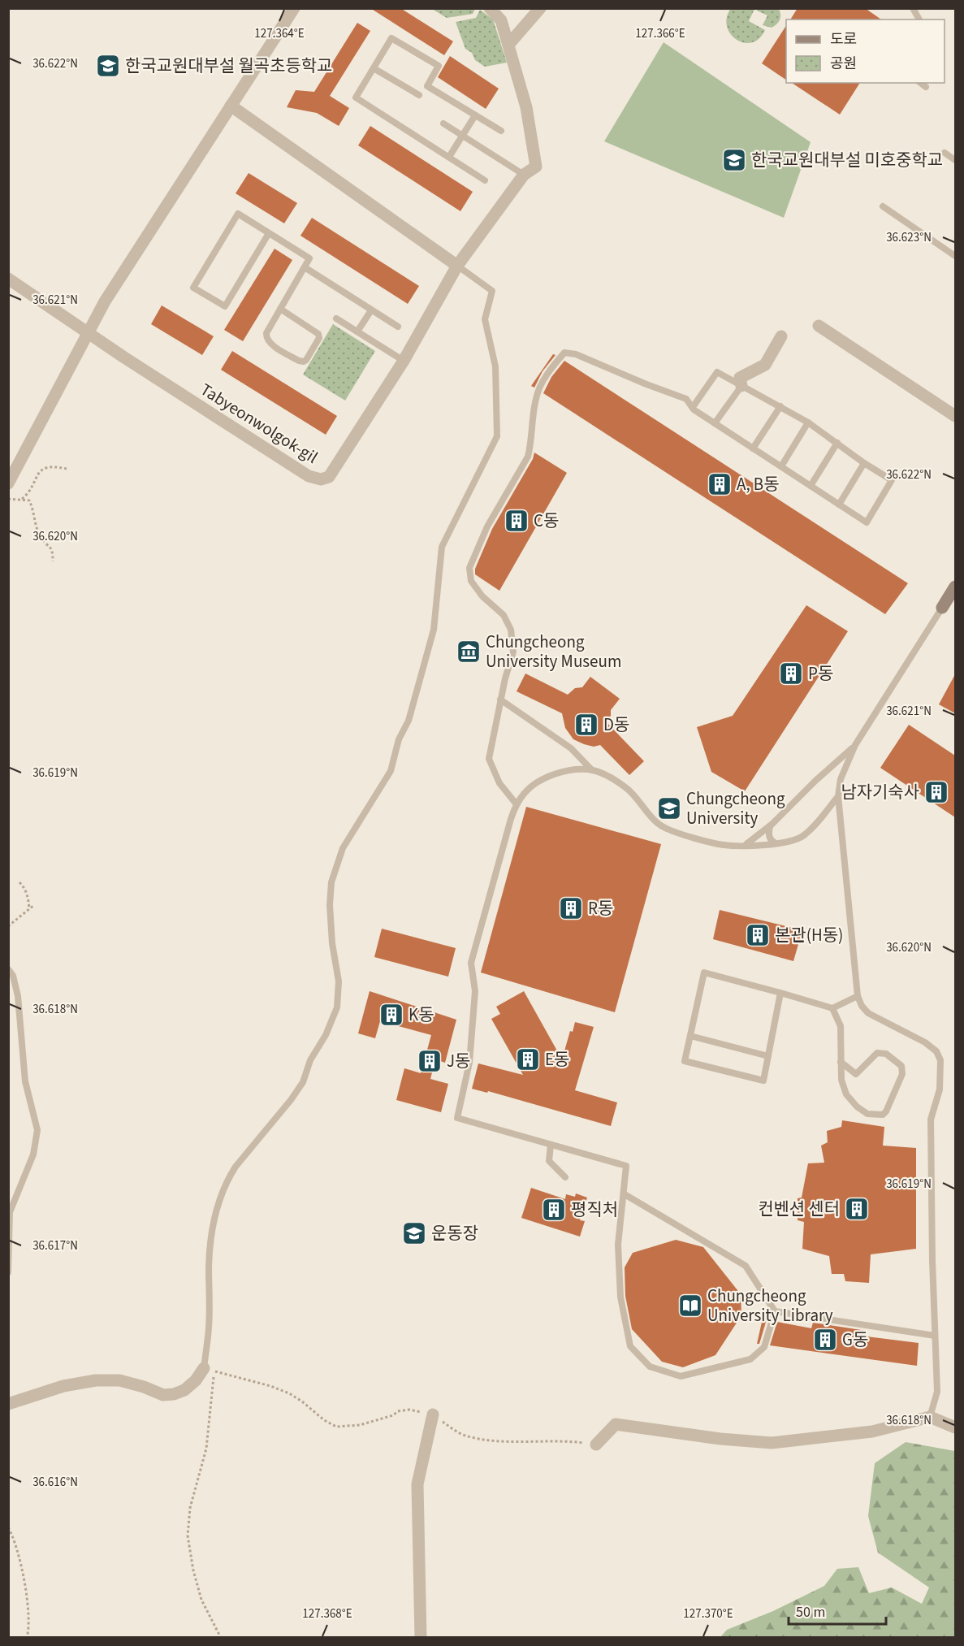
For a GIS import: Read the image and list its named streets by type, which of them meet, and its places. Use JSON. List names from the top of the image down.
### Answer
{
  "streets": {
    "street": ["Tabyeonwolgok-gil"]
  },
  "places": {
    "school or university": [
      "한국교원대부설 월곡초등학교",
      "한국교원대부설 미호중학교",
      "Chungcheong University",
      "운동장"
    ],
    "building": [
      "A, B동",
      "C동",
      "P동",
      "D동",
      "남자기숙사",
      "R동",
      "본관(H동)",
      "K동",
      "E동",
      "J동",
      "컨벤션 센터",
      "평직처",
      "G동"
    ],
    "museum": ["Chungcheong University Museum"],
    "library": ["Chungcheong University Library"]
  },
  "legend": ["도로", "공원"],
  "scale_bar": "50 m",
  "coordinates": [
    "127.364°E",
    "127.366°E",
    "36.622°N",
    "36.623°N",
    "36.621°N",
    "36.620°N",
    "36.619°N",
    "36.618°N",
    "36.617°N",
    "36.616°N",
    "127.368°E",
    "127.370°E"
  ]
}
